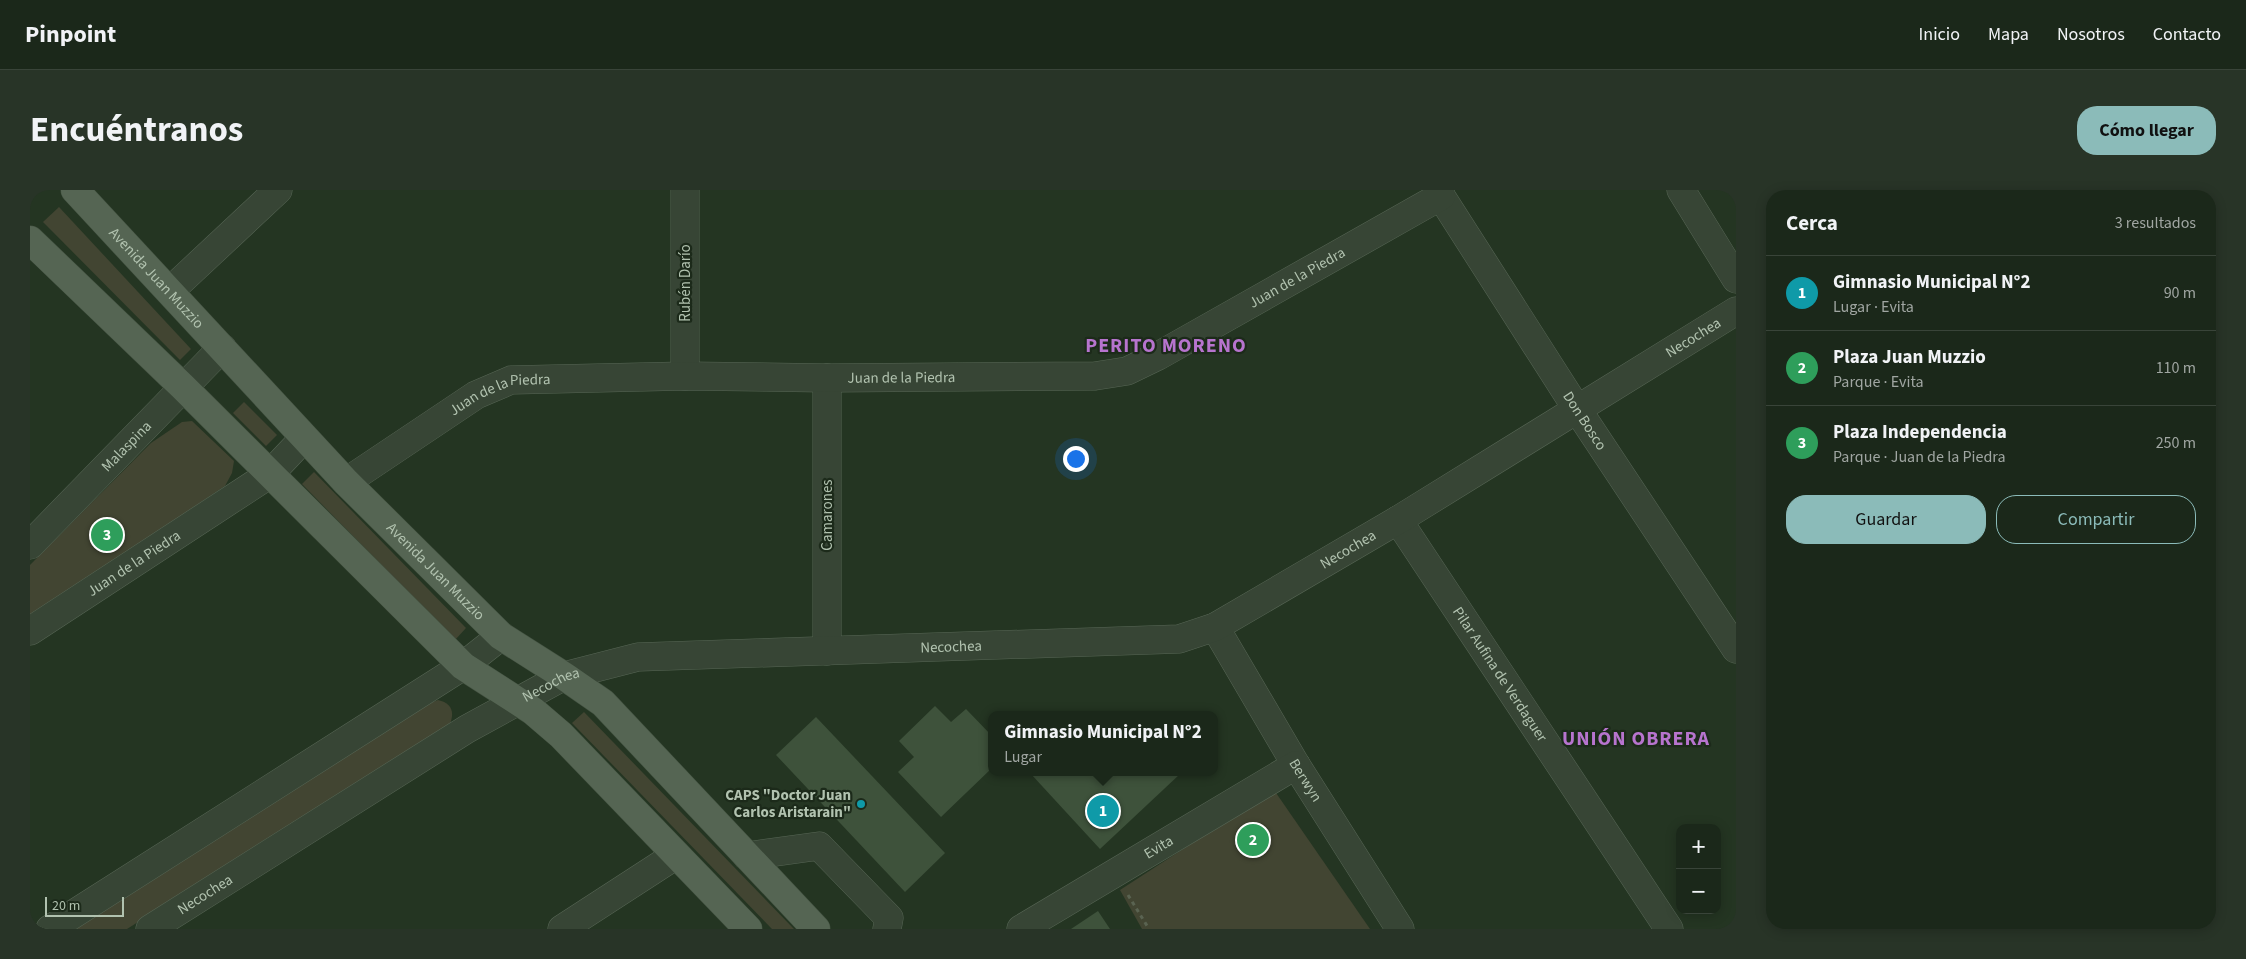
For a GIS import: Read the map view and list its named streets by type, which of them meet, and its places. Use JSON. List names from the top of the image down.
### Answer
{
  "streets": {
    "main road": ["Avenida Juan Muzzio"],
    "street": [
      "Juan de la Piedra",
      "Rubén Darío",
      "Necochea",
      "Don Bosco",
      "Malaspina",
      "Camarones",
      "Pilar Aufina de Verdaguer",
      "Berwyn",
      "Evita"
    ]
  },
  "crossings": [
    ["Avenida Juan Muzzio", "Juan de la Piedra"],
    ["Avenida Juan Muzzio", "Necochea"],
    ["Avenida Juan Muzzio", "Malaspina"],
    ["Juan de la Piedra", "Rubén Darío"],
    ["Juan de la Piedra", "Don Bosco"],
    ["Juan de la Piedra", "Camarones"],
    ["Necochea", "Don Bosco"],
    ["Necochea", "Camarones"],
    ["Necochea", "Pilar Aufina de Verdaguer"],
    ["Necochea", "Berwyn"],
    ["Berwyn", "Evita"]
  ],
  "districts": ["PERITO MORENO", "UNIÓN OBRERA"],
  "places": ["CAPS \"Doctor Juan Carlos Aristarain\""],
  "scale_bar": "20 m",
  "page": {
    "header": "Pinpoint",
    "nav": [
      "Inicio",
      "Mapa",
      "Nosotros",
      "Contacto"
    ],
    "title": "Encuéntranos",
    "buttons": [
      "Cómo llegar",
      ["Guardar", "Compartir"]
    ],
    "heading": ["Cerca", "3 resultados"],
    "list": [
      {
        "mark": "1",
        "name": "Gimnasio Municipal N°2",
        "note": "Lugar · Evita",
        "value": "90 m"
      },
      {
        "mark": "2",
        "name": "Plaza Juan Muzzio",
        "note": "Parque · Evita",
        "value": "110 m"
      },
      {
        "mark": "3",
        "name": "Plaza Independencia",
        "note": "Parque · Juan de la Piedra",
        "value": "250 m"
      }
    ],
    "pins": ["3", "1", "2"],
    "popup": ["Gimnasio Municipal N°2", "Lugar"],
    "map_buttons": ["+", "−"],
    "scale": "20 m"
  }
}
